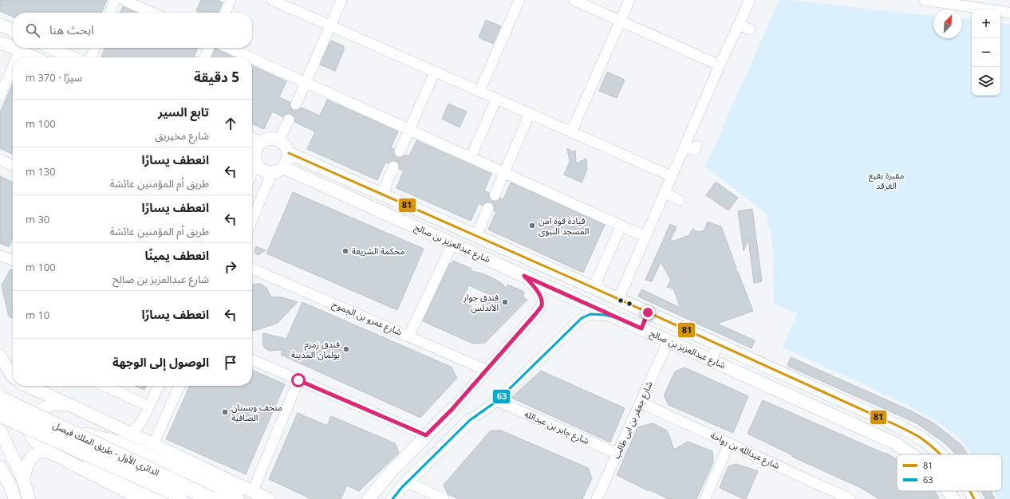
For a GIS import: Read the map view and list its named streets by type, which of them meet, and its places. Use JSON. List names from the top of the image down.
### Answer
{
  "streets": {
    "highway": ["الدائري الأول - طريق الملك فيصل"],
    "main road": ["شارع عبدالعزيز بن صالح"],
    "street": [
      "شارع عمرو بن الجموح",
      "شارع جعفر بن ابى طالب",
      "شارع جابر بن عبدالله",
      "شارع عبدالله بن رواحة"
    ]
  },
  "crossings": [
    ["شارع عبدالعزيز بن صالح", "شارع جعفر بن ابى طالب"],
    ["شارع جعفر بن ابى طالب", "شارع جابر بن عبدالله"],
    ["شارع جعفر بن ابى طالب", "شارع عبدالله بن رواحة"]
  ],
  "parks": ["مقبرة بقيع الغرقد"],
  "places": [
    "قيادة قوة امن المسجد النبوى",
    "محكمة الشريعة",
    "فندق جوار الأندلس",
    "فندق زمزم بولمان المدينة",
    "متحف وبستان الصافية"
  ],
  "lines": ["transit line 81", "transit line 63"],
  "legend": ["81", "63"],
  "north": "top right",
  "page": {
    "map_buttons": ["+", "−"],
    "search": "ابحث هنا",
    "heading": ["5 دقيقة", "سيرًا · 370 m"],
    "list": [
      ["تابع السير", "شارع مخيريق", "100 m"],
      ["انعطف يسارًا", "طريق أم المؤمنين عائشة", "130 m"],
      ["انعطف يسارًا", "طريق أم المؤمنين عائشة", "30 m"],
      ["انعطف يمينًا", "شارع عبدالعزيز بن صالح", "100 m"],
      ["انعطف يسارًا", "10 m"],
      "الوصول إلى الوجهة"
    ]
  }
}
